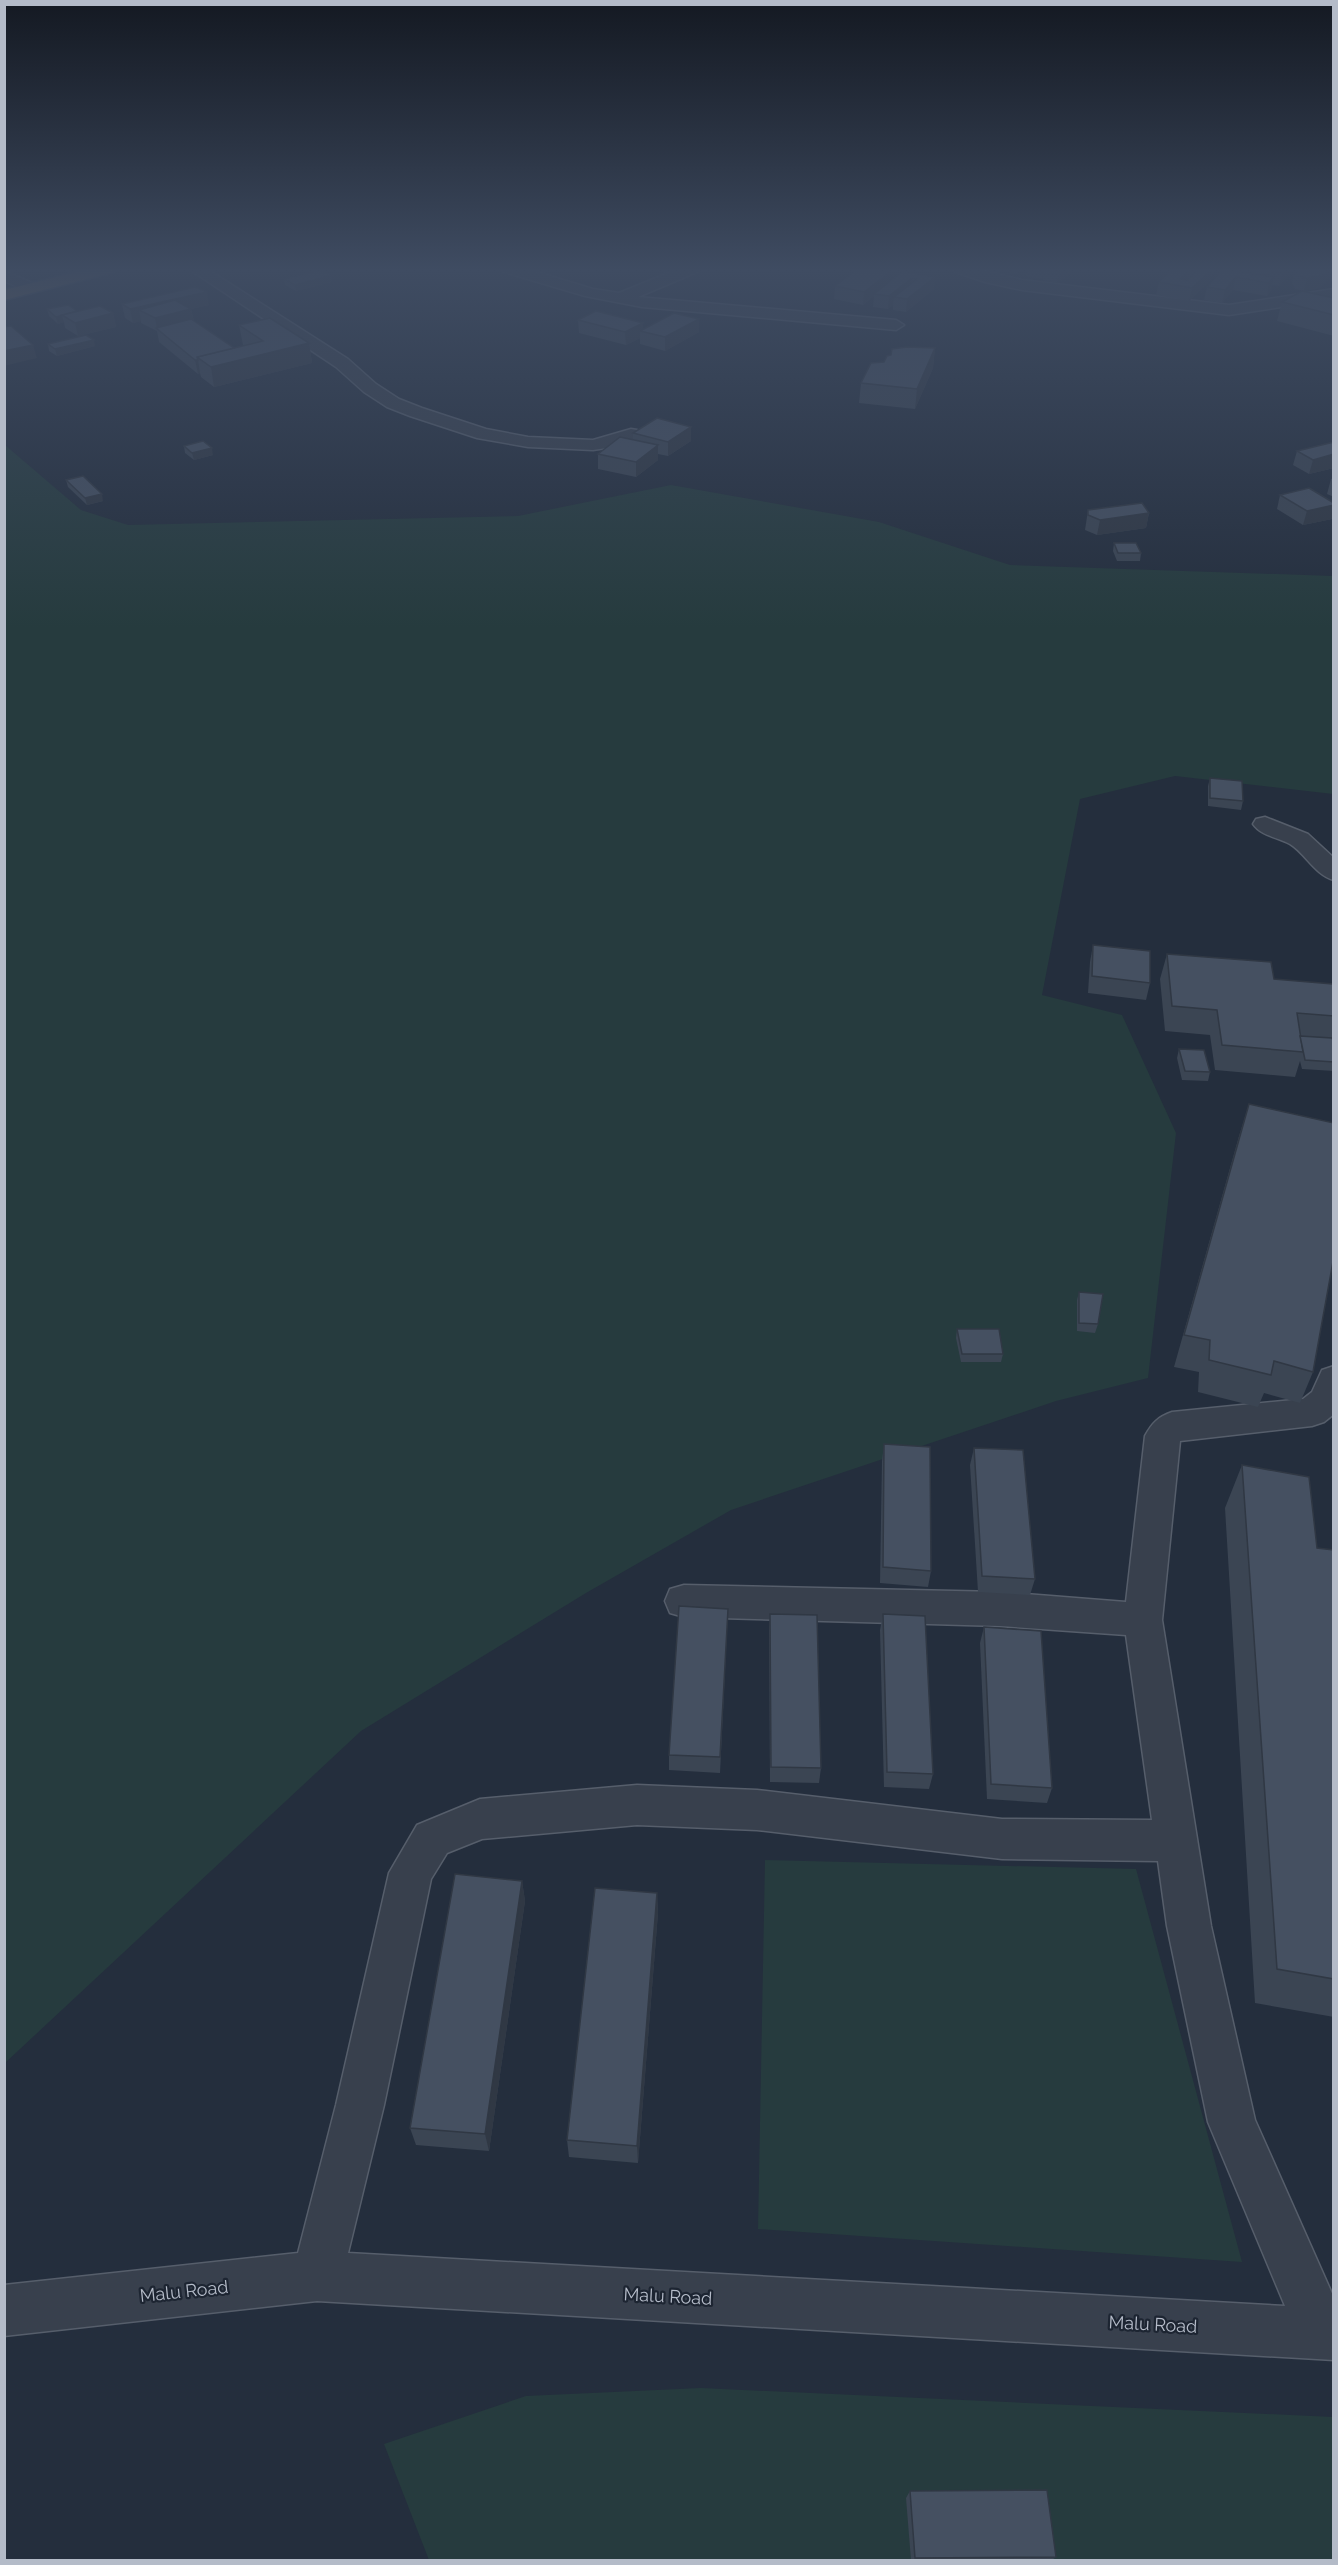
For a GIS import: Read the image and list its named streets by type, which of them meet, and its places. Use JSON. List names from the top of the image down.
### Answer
{
  "streets": {
    "street": ["Malu Road"]
  }
}
